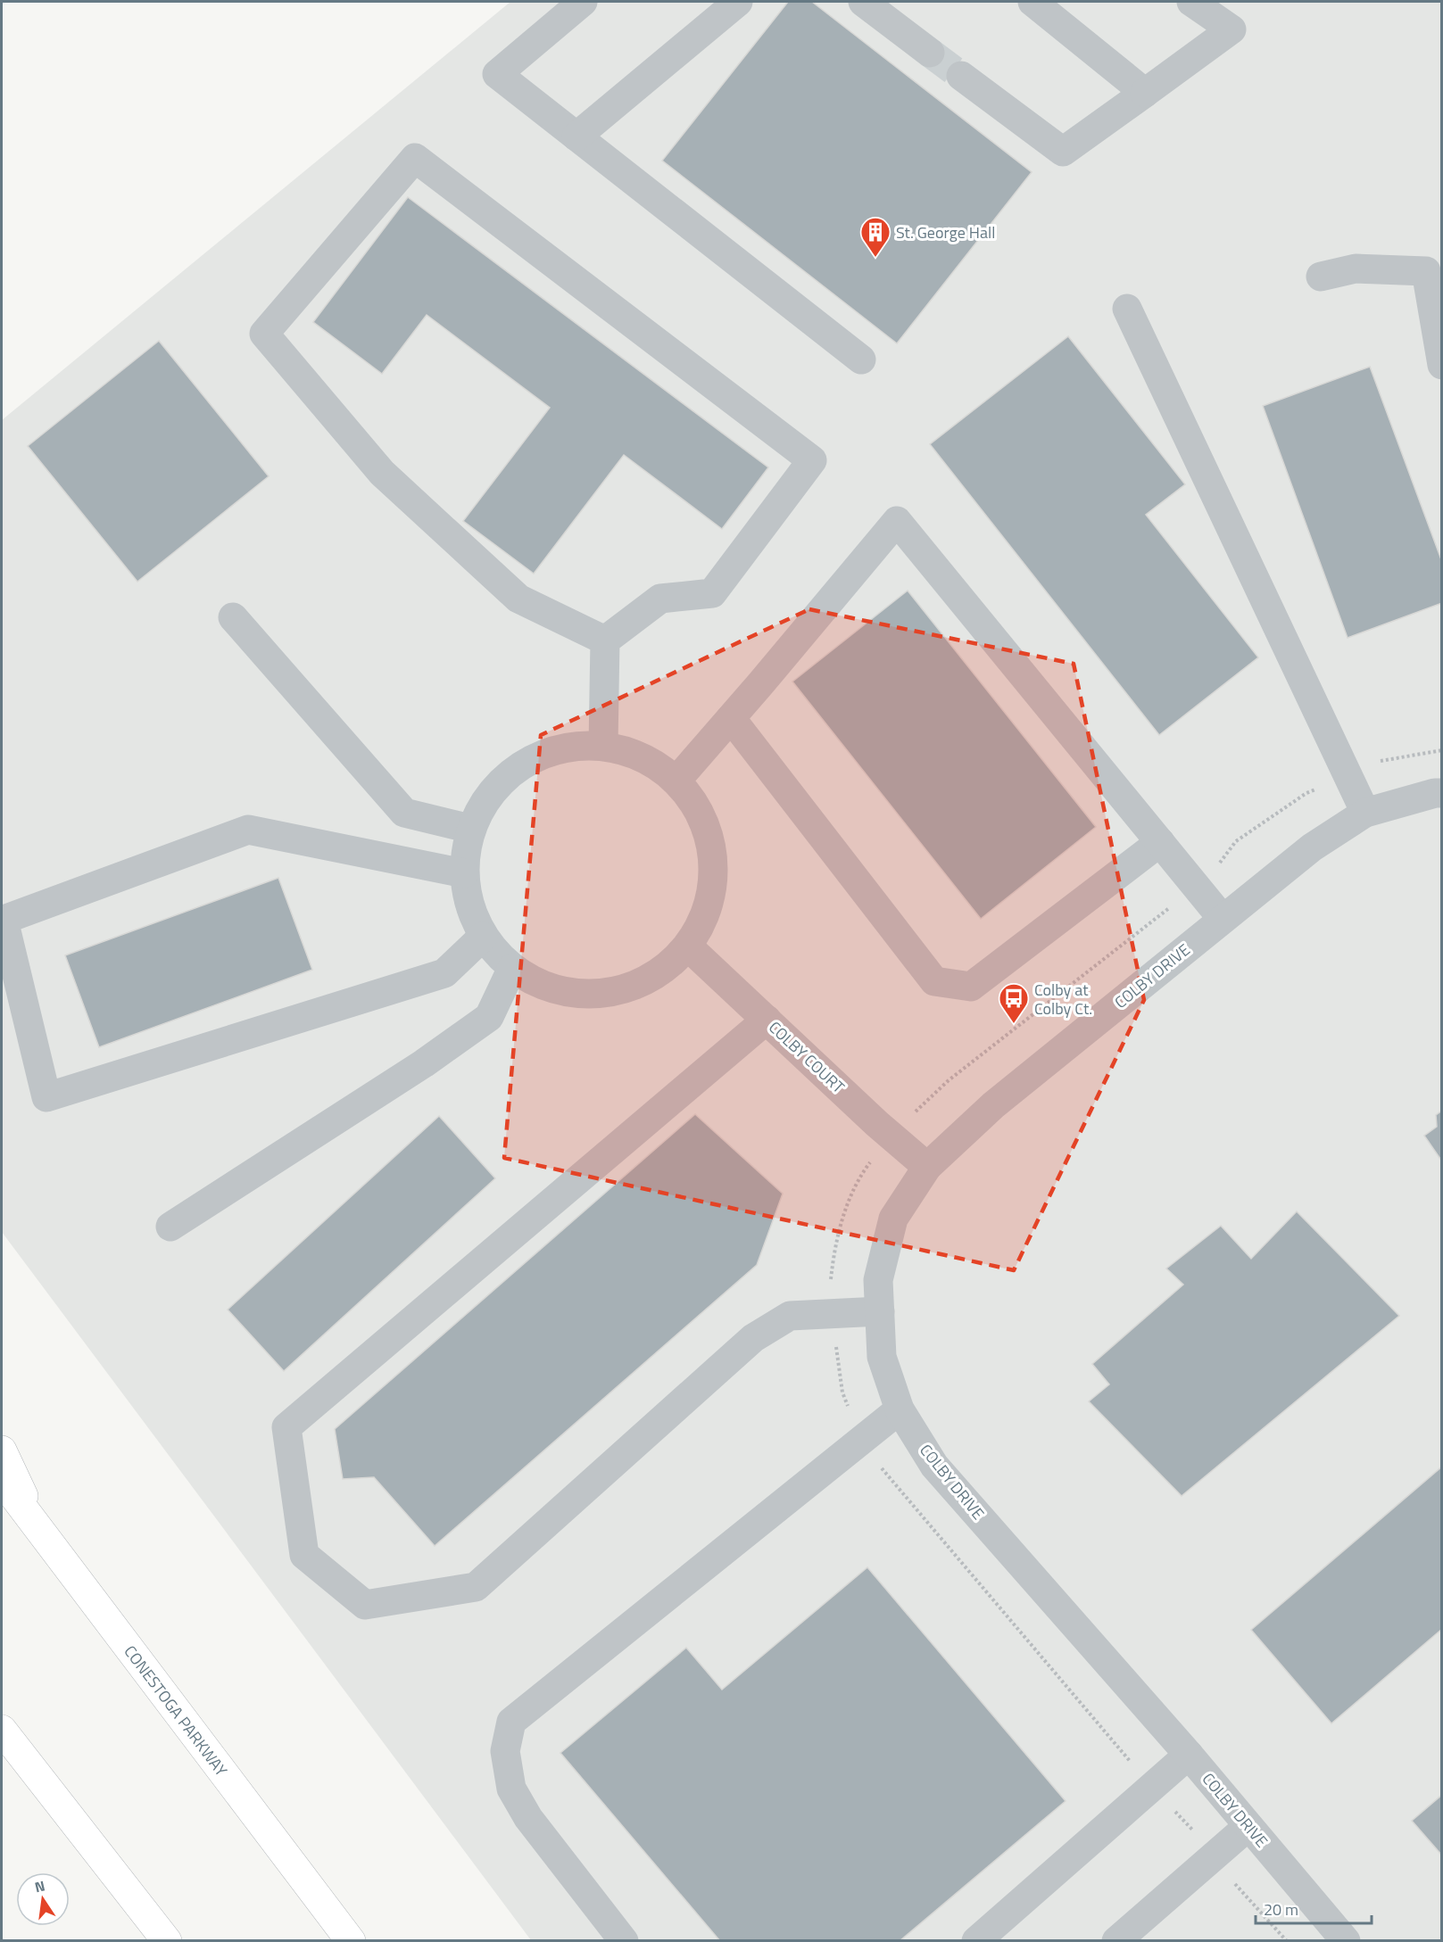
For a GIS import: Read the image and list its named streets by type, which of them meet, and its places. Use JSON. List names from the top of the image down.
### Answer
{
  "streets": {
    "highway": ["CONESTOGA PARKWAY"],
    "street": ["COLBY DRIVE", "COLBY COURT"]
  },
  "crossings": [
    ["COLBY DRIVE", "COLBY COURT"]
  ],
  "places": {
    "building": ["St. George Hall"],
    "bus stop": ["Colby at Colby Ct."]
  },
  "scale_bar": "20 m",
  "north": "top"
}
